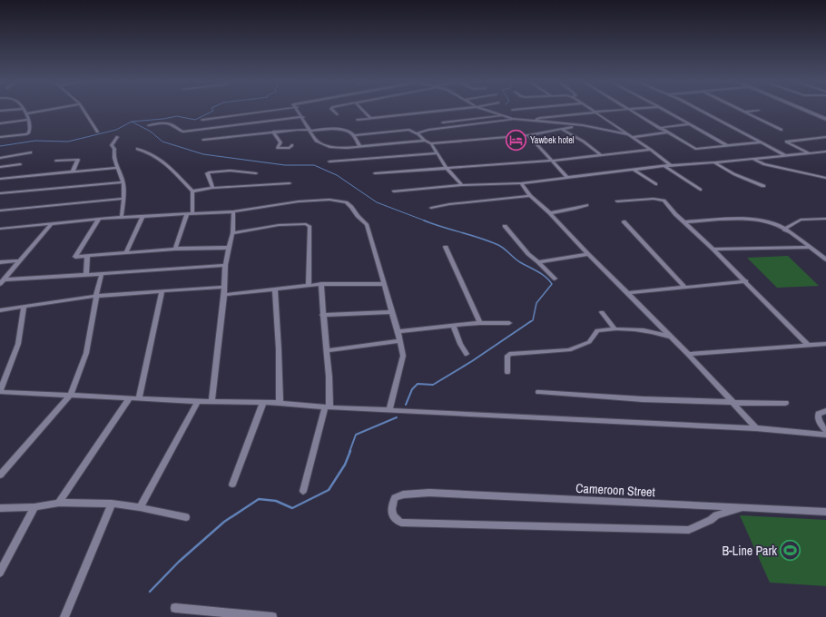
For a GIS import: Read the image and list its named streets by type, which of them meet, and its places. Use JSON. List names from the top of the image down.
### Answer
{
  "streets": {
    "street": ["Cameroon Street"]
  },
  "places": {
    "hotel": ["Yawbek hotel"],
    "sports": ["B-Line Park"]
  }
}
